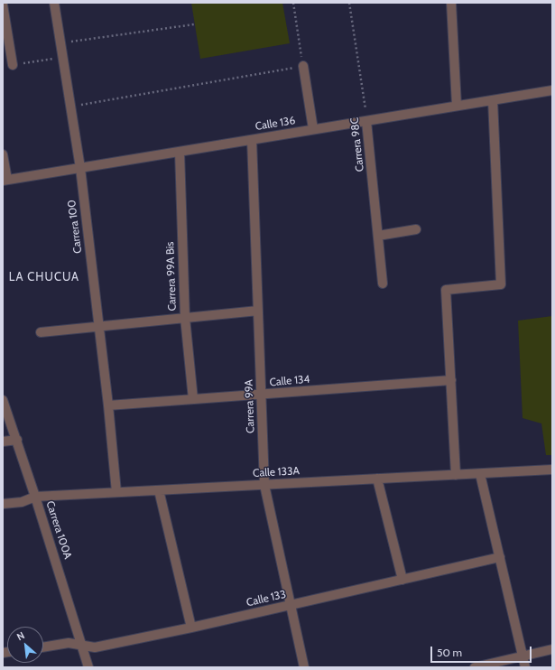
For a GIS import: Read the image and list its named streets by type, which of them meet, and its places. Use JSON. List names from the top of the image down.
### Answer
{
  "streets": {
    "street": [
      "Calle 136",
      "Carrera 98C",
      "Carrera 100",
      "Carrera 99A Bis",
      "Calle 134",
      "Carrera 99A",
      "Calle 133A",
      "Carrera 100A",
      "Calle 133"
    ]
  },
  "crossings": [
    ["Calle 136", "Carrera 98C"],
    ["Calle 136", "Carrera 100"],
    ["Calle 136", "Carrera 99A Bis"],
    ["Calle 136", "Carrera 99A"],
    ["Carrera 100", "Calle 134"],
    ["Carrera 100", "Calle 133A"],
    ["Carrera 99A Bis", "Calle 134"],
    ["Calle 134", "Carrera 99A"],
    ["Carrera 99A", "Calle 133A"],
    ["Carrera 99A", "Calle 133"],
    ["Calle 133A", "Carrera 100A"],
    ["Carrera 100A", "Calle 133"]
  ],
  "districts": ["LA CHUCUA"],
  "scale_bar": "50 m",
  "north": "top left"
}
